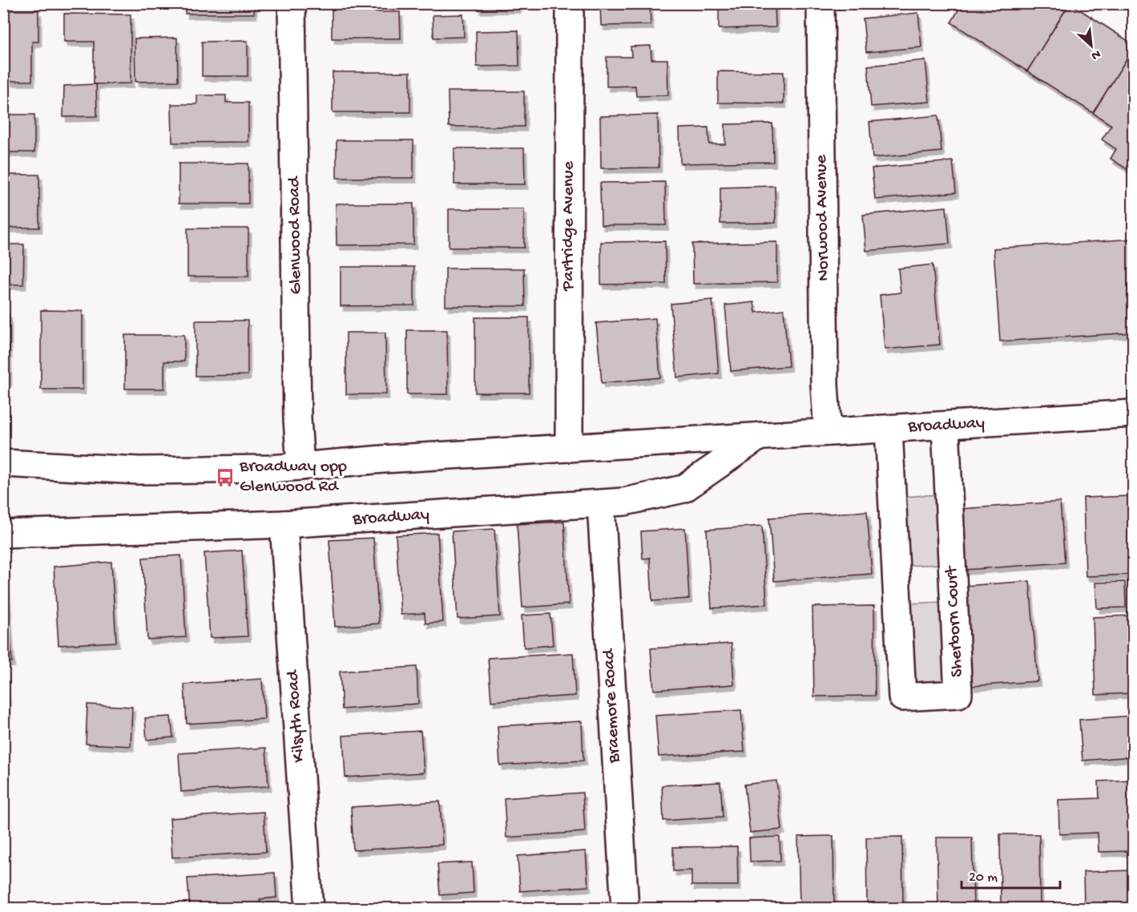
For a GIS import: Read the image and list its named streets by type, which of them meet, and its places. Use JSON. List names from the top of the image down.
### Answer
{
  "streets": {
    "street": [
      "Norwood Avenue",
      "Partridge Avenue",
      "Glenwood Road",
      "Broadway",
      "Sherborn Court",
      "Braemore Road",
      "Kilsyth Road"
    ]
  },
  "crossings": [
    ["Norwood Avenue", "Broadway"],
    ["Partridge Avenue", "Broadway"],
    ["Glenwood Road", "Broadway"],
    ["Broadway", "Sherborn Court"],
    ["Broadway", "Braemore Road"],
    ["Broadway", "Kilsyth Road"]
  ],
  "places": {
    "bus stop": ["Broadway opp Glenwood Rd"]
  },
  "scale_bar": "20 m",
  "north": "bottom right"
}
